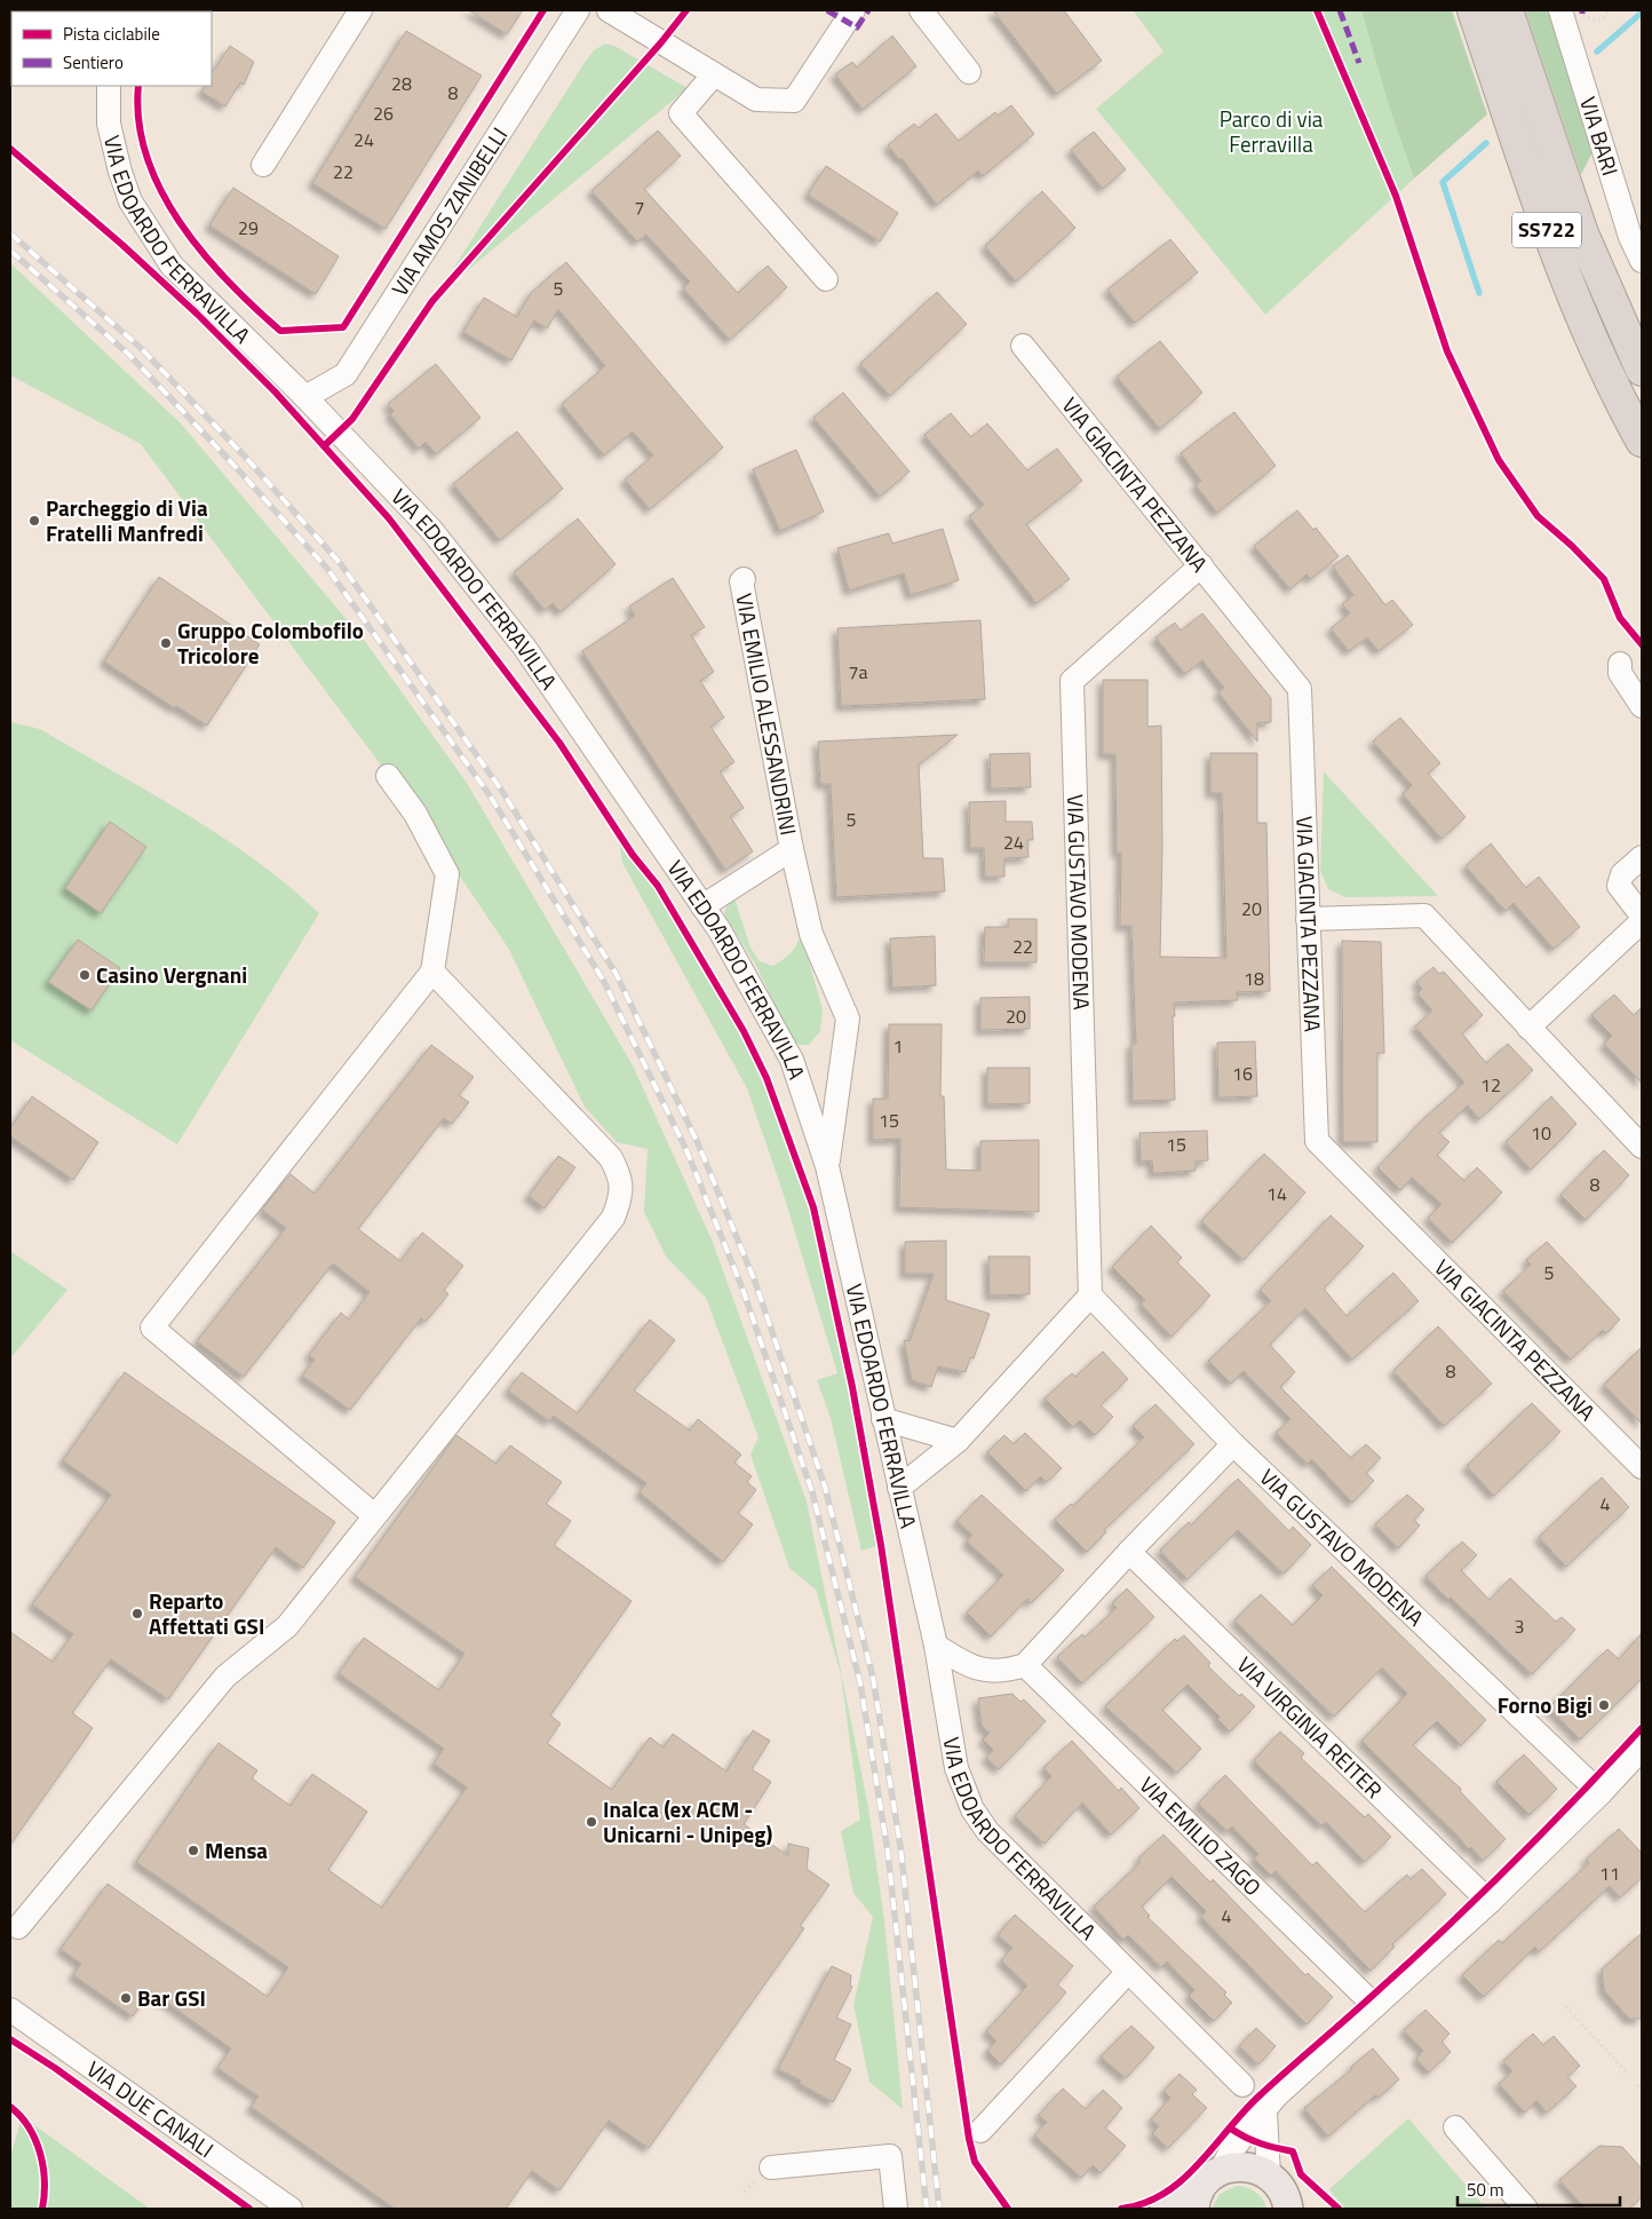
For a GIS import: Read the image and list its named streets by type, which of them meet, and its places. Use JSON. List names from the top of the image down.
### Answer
{
  "streets": {
    "highway": ["SS722"],
    "street": [
      "VIA BARI",
      "VIA AMOS ZANIBELLI",
      "VIA EDOARDO FERRAVILLA",
      "VIA GIACINTA PEZZANA",
      "VIA EMILIO ALESSANDRINI",
      "VIA GUSTAVO MODENA",
      "VIA VIRGINIA REITER",
      "VIA EMILIO ZAGO",
      "VIA DUE CANALI"
    ]
  },
  "crossings": [
    ["VIA AMOS ZANIBELLI", "VIA EDOARDO FERRAVILLA"],
    ["VIA EDOARDO FERRAVILLA", "VIA EMILIO ALESSANDRINI"],
    ["VIA GIACINTA PEZZANA", "VIA GUSTAVO MODENA"]
  ],
  "parks": ["Parco di via Ferravilla"],
  "places": [
    "Parcheggio di Via Fratelli Manfredi",
    "Gruppo Colombofilo Tricolore",
    "Casino Vergnani",
    "Reparto Affettati GSI",
    "Forno Bigi",
    "Inalca (ex ACM - Unicarni - Unipeg)",
    "Mensa",
    "Bar GSI"
  ],
  "house_numbers": [
    "28",
    "8",
    "26",
    "24",
    "22",
    "7",
    "29",
    "5",
    "7a",
    "5",
    "24",
    "20",
    "22",
    "18",
    "20",
    "1",
    "16",
    "12",
    "15",
    "10",
    "15",
    "8",
    "14",
    "5",
    "8",
    "4",
    "3",
    "11",
    "4"
  ],
  "legend": ["Pista ciclabile", "Sentiero"],
  "scale_bar": "50 m"
}
